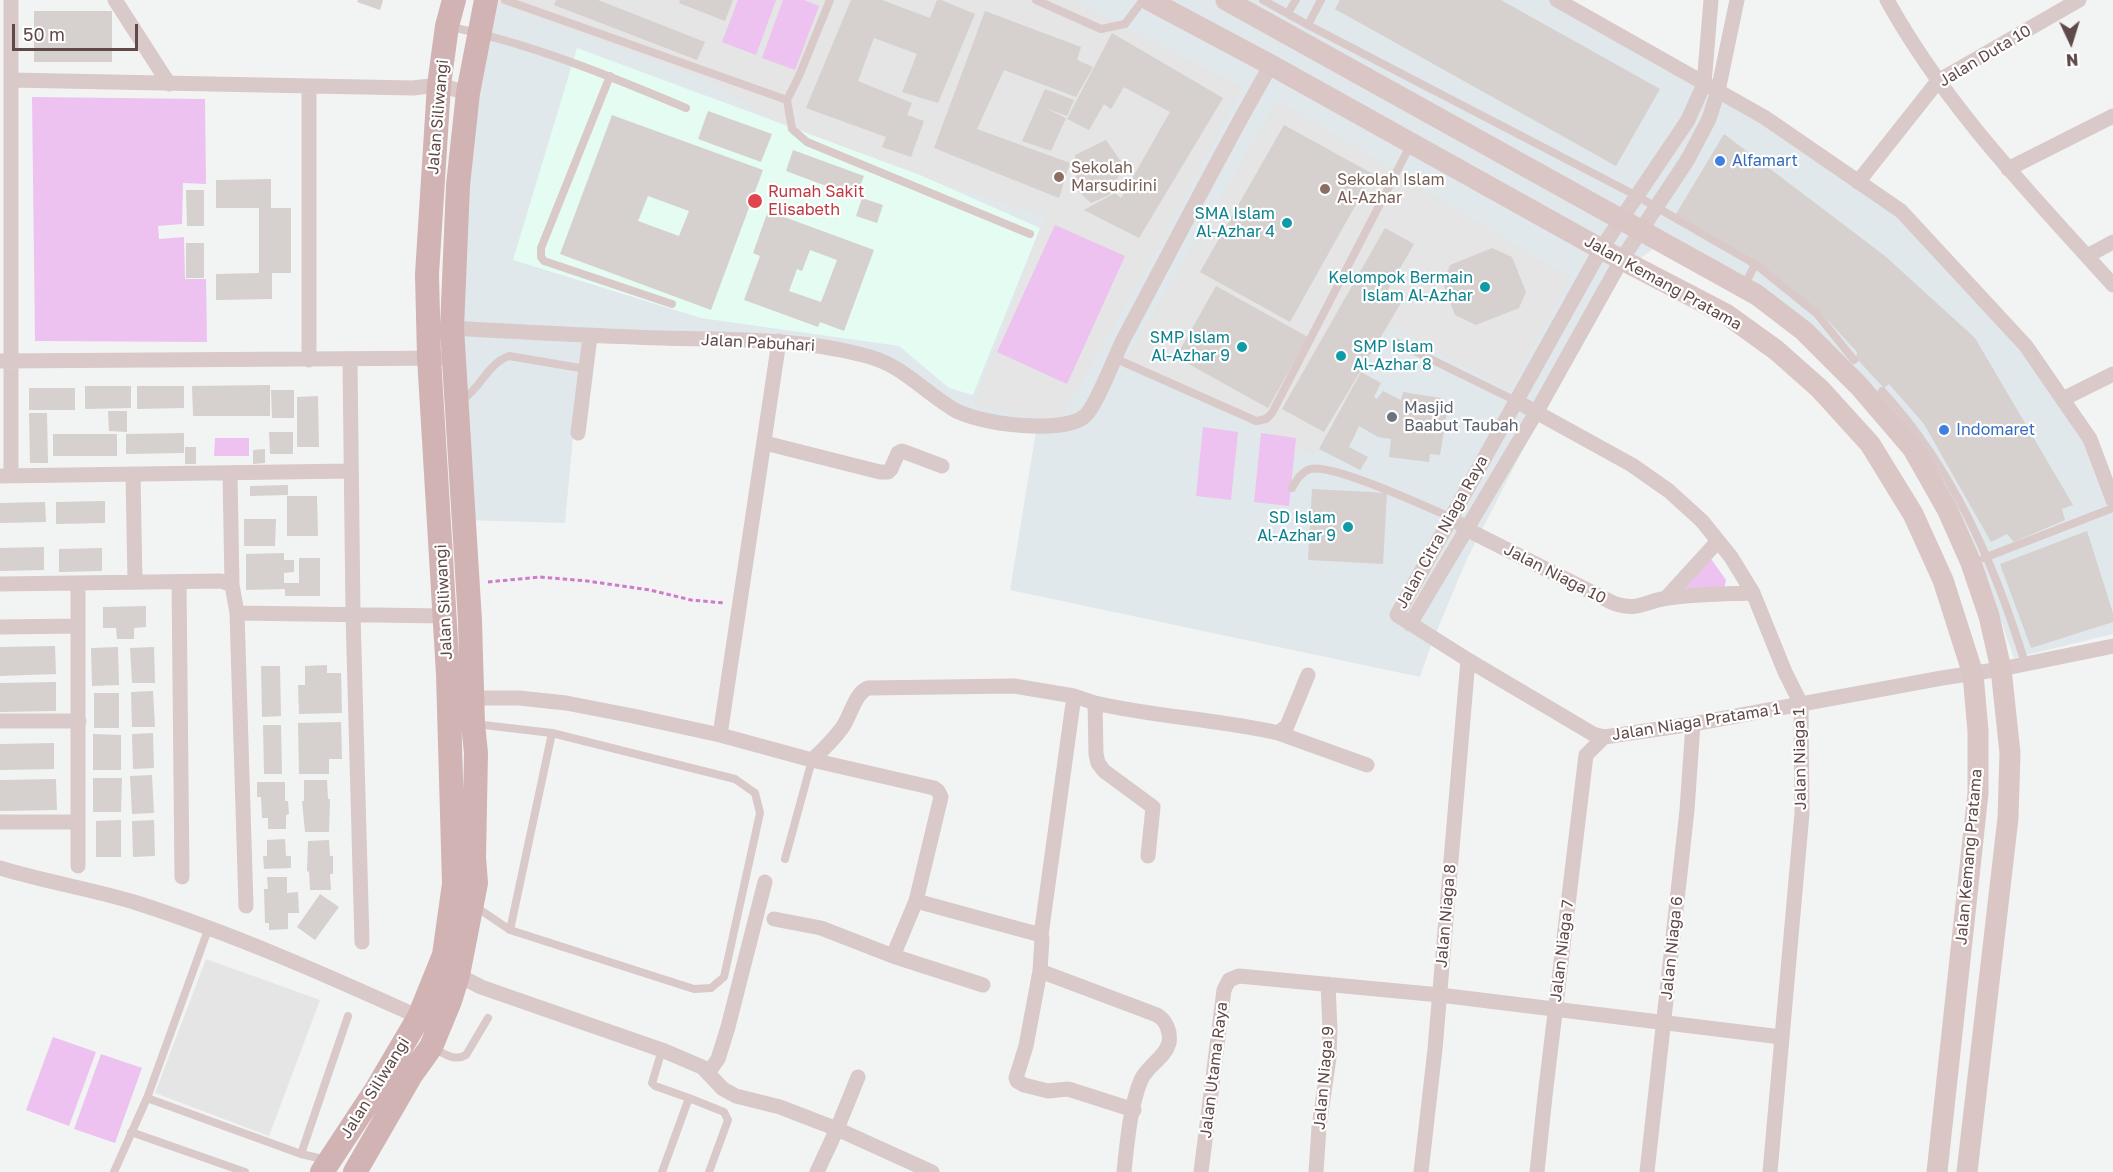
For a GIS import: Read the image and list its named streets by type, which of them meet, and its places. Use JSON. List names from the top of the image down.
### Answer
{
  "streets": {
    "main road": ["Jalan Siliwangi"],
    "street": [
      "Jalan Duta 10",
      "Jalan Kemang Pratama",
      "Jalan Pabuhari",
      "Jalan Citra Niaga Raya",
      "Jalan Niaga 10",
      "Jalan Niaga Pratama 1",
      "Jalan Niaga 1",
      "Jalan Niaga 8",
      "Jalan Niaga 6",
      "Jalan Niaga 7",
      "Jalan Utama Raya",
      "Jalan Niaga 9"
    ]
  },
  "crossings": [
    ["Jalan Siliwangi", "Jalan Pabuhari"],
    ["Jalan Kemang Pratama", "Jalan Pabuhari"],
    ["Jalan Kemang Pratama", "Jalan Citra Niaga Raya"],
    ["Jalan Kemang Pratama", "Jalan Niaga Pratama 1"],
    ["Jalan Citra Niaga Raya", "Jalan Niaga 10"],
    ["Jalan Citra Niaga Raya", "Jalan Niaga Pratama 1"],
    ["Jalan Citra Niaga Raya", "Jalan Niaga 1"],
    ["Jalan Niaga 10", "Jalan Niaga 1"],
    ["Jalan Niaga Pratama 1", "Jalan Niaga 1"],
    ["Jalan Niaga Pratama 1", "Jalan Niaga 8"],
    ["Jalan Niaga Pratama 1", "Jalan Niaga 6"],
    ["Jalan Niaga Pratama 1", "Jalan Niaga 7"],
    ["Jalan Utama Raya", "Jalan Niaga 9"]
  ],
  "places": [
    "Alfamart",
    "Sekolah Marsudirini",
    "Sekolah Islam Al-Azhar",
    "Rumah Sakit Elisabeth",
    "SMA Islam Al-Azhar 4",
    "Kelompok Bermain Islam Al-Azhar",
    "SMP Islam Al-Azhar 9",
    "SMP Islam Al-Azhar 8",
    "Masjid Baabut Taubah",
    "Indomaret",
    "SD Islam Al-Azhar 9"
  ],
  "scale_bar": "50 m",
  "north": "bottom"
}
